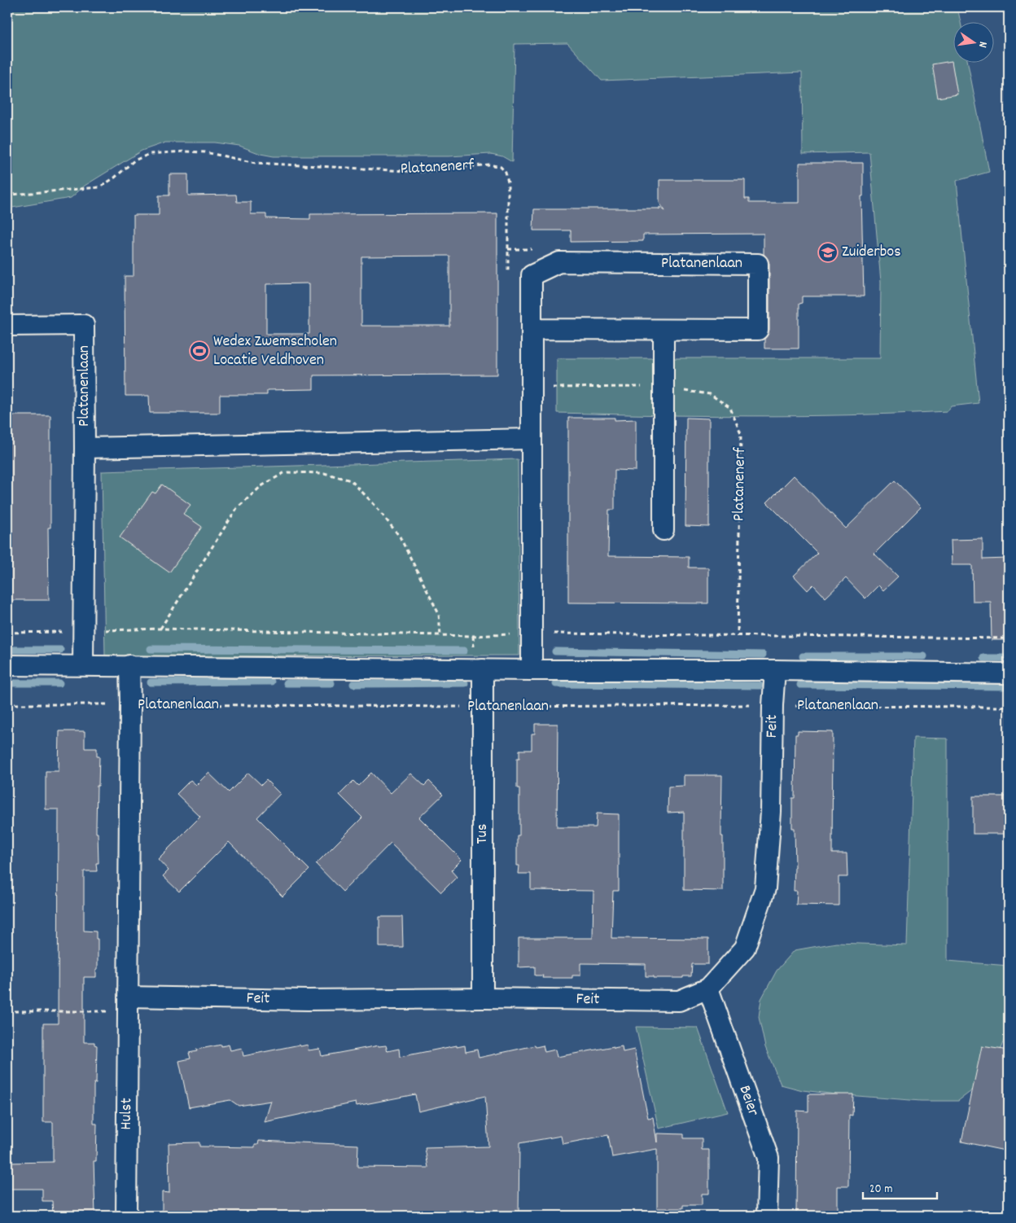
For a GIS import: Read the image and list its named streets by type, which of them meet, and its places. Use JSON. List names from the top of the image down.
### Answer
{
  "streets": {
    "street": [
      "Platanenlaan",
      "Feit",
      "Tus",
      "Beier",
      "Hulst"
    ],
    "path": ["Platanenerf"]
  },
  "crossings": [
    ["Platanenerf", "Platanenlaan"],
    ["Platanenlaan", "Feit"],
    ["Platanenlaan", "Tus"],
    ["Feit", "Tus"],
    ["Feit", "Beier"],
    ["Feit", "Hulst"]
  ],
  "places": {
    "school or university": ["Zuiderbos"],
    "sports": ["Wedex Zwemscholen Locatie Veldhoven"]
  },
  "scale_bar": "20 m",
  "north": "right"
}
